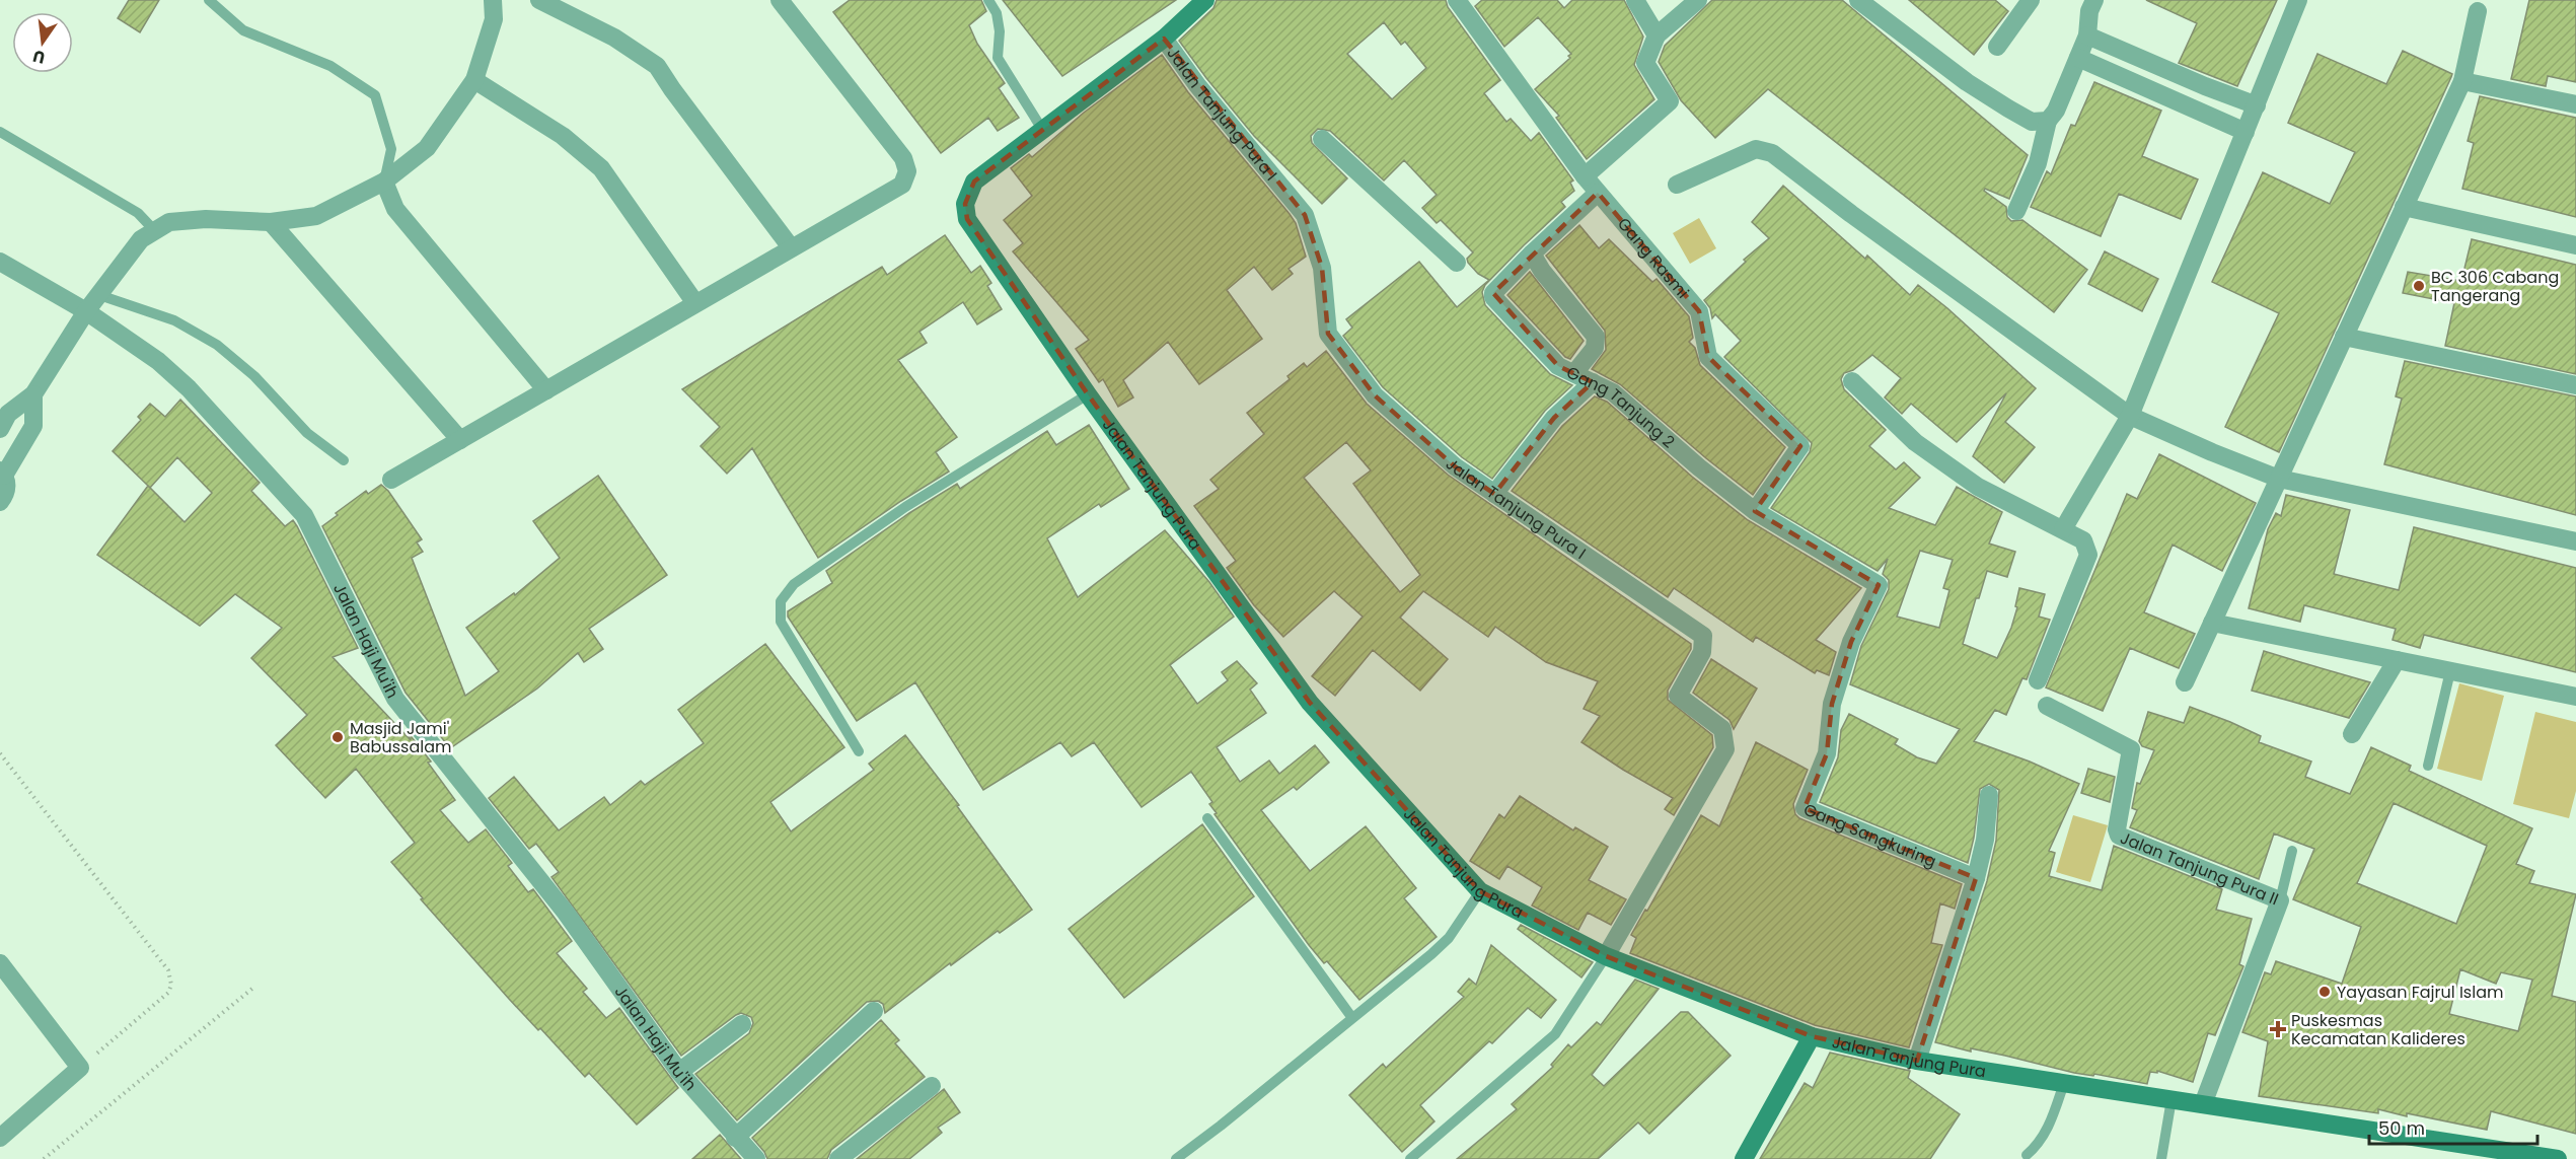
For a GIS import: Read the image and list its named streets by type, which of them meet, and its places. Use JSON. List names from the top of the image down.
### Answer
{
  "streets": {
    "street": [
      "Jalan Tanjung Pura I",
      "Gang Rasmi",
      "Gang Tanjung 2",
      "Jalan Tanjung Pura",
      "Jalan Haji Mu'ih",
      "Gang Sangkuring",
      "Jalan Tanjung Pura II"
    ]
  },
  "crossings": [
    ["Jalan Tanjung Pura I", "Jalan Tanjung Pura"],
    ["Gang Rasmi", "Gang Tanjung 2"],
    ["Gang Rasmi", "Gang Sangkuring"],
    ["Gang Tanjung 2", "Gang Sangkuring"],
    ["Jalan Tanjung Pura", "Jalan Tanjung Pura II"]
  ],
  "places": {
    "other": ["BC 306 Cabang Tangerang", "Masjid Jami' Babussalam", "Yayasan Fajrul Islam"],
    "health": ["Puskesmas Kecamatan Kalideres"]
  },
  "scale_bar": "50 m",
  "north": "bottom"
}
